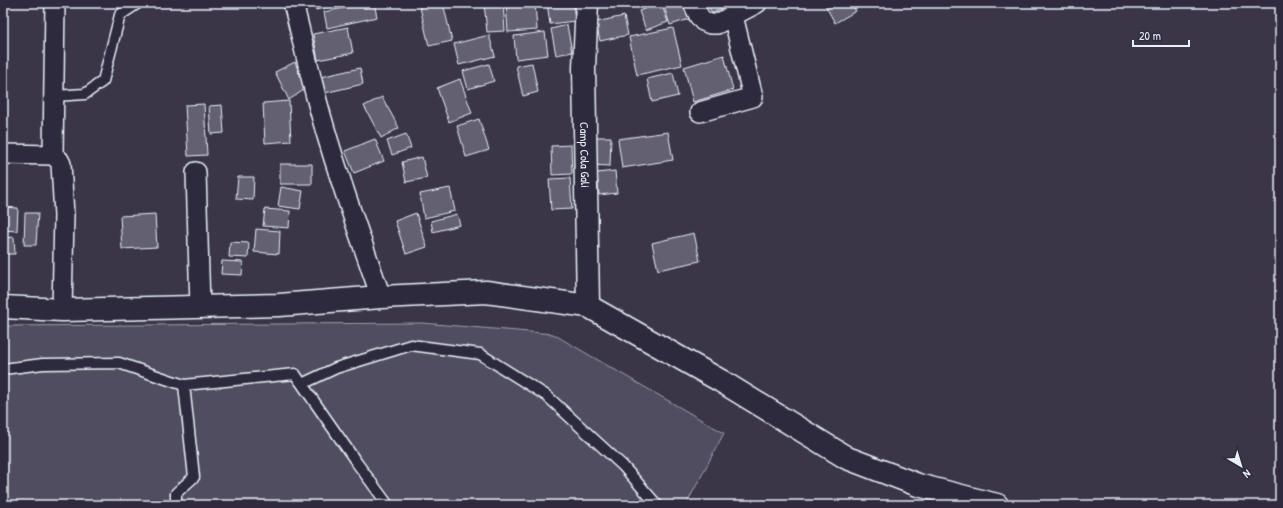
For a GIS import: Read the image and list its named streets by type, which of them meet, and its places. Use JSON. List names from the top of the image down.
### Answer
{
  "streets": {
    "street": ["Camp Cola Gali"]
  },
  "scale_bar": "20 m",
  "north": "bottom right"
}
